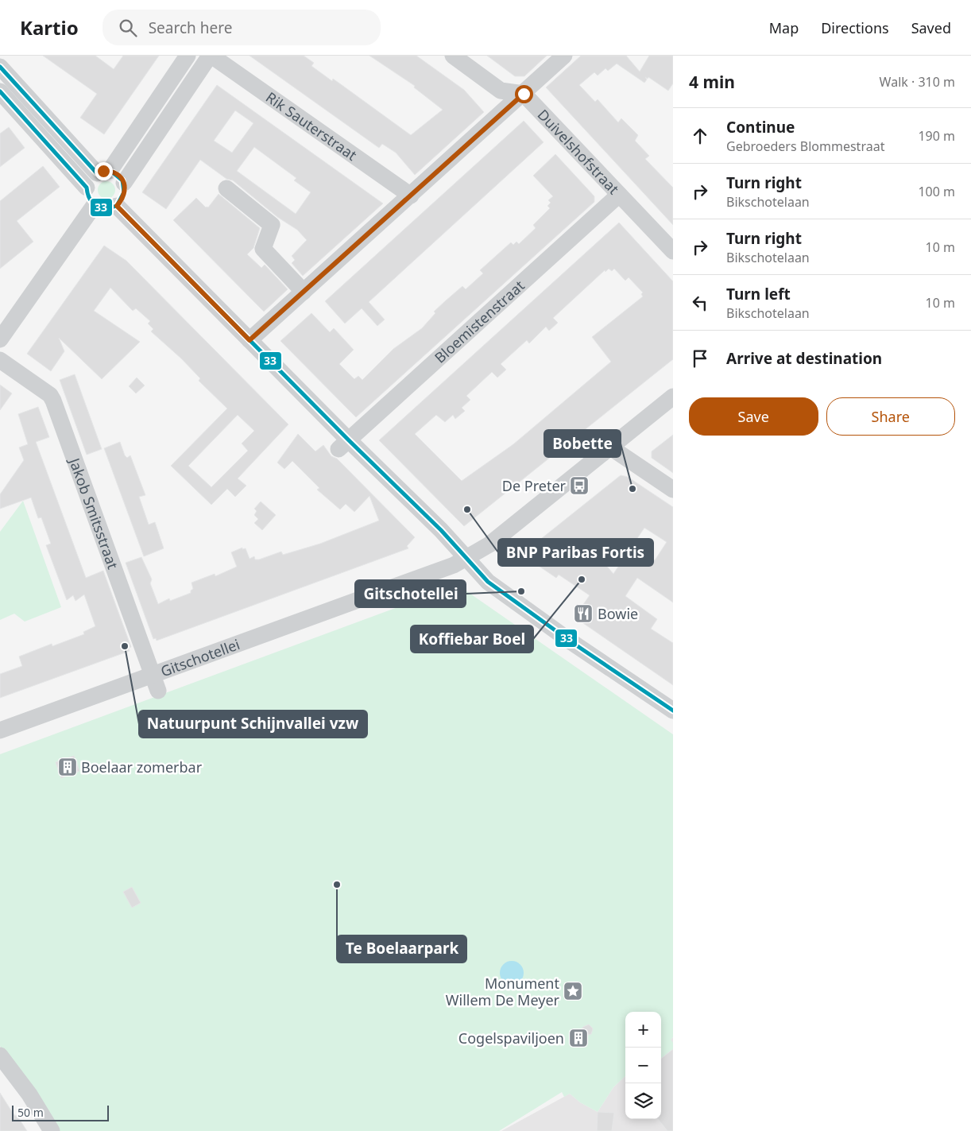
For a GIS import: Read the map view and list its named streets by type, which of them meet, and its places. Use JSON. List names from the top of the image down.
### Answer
{
  "streets": {
    "street": [
      "Rik Sauterstraat",
      "Duivelshofstraat",
      "Bloemistenstraat",
      "Jakob Smitsstraat",
      "Gitschotellei"
    ]
  },
  "crossings": [
    ["Duivelshofstraat", "Bloemistenstraat"],
    ["Jakob Smitsstraat", "Gitschotellei"]
  ],
  "places": {
    "bus stop": ["De Preter"],
    "other": [
      "Bobette",
      "BNP Paribas Fortis",
      "Koffiebar Boel",
      "Gitschotellei",
      "Natuurpunt Schijnvallei vzw",
      "Te Boelaarpark"
    ],
    "restaurant": ["Bowie"],
    "building": ["Boelaar zomerbar", "Cogelspaviljoen"],
    "place": ["Monument Willem De Meyer"]
  },
  "lines": ["transit line 33"],
  "scale_bar": "50 m",
  "page": {
    "header": "Kartio",
    "search": "Search here",
    "nav": ["Map", "Directions", "Saved"],
    "heading": ["4 min", "Walk · 310 m"],
    "list": [
      ["Continue", "Gebroeders Blommestraat", "190 m"],
      ["Turn right", "Bikschotelaan", "100 m"],
      ["Turn right", "Bikschotelaan", "10 m"],
      ["Turn left", "Bikschotelaan", "10 m"],
      "Arrive at destination"
    ],
    "buttons": ["Save", "Share"],
    "map_buttons": ["+", "−"],
    "scale": "50 m"
  }
}
